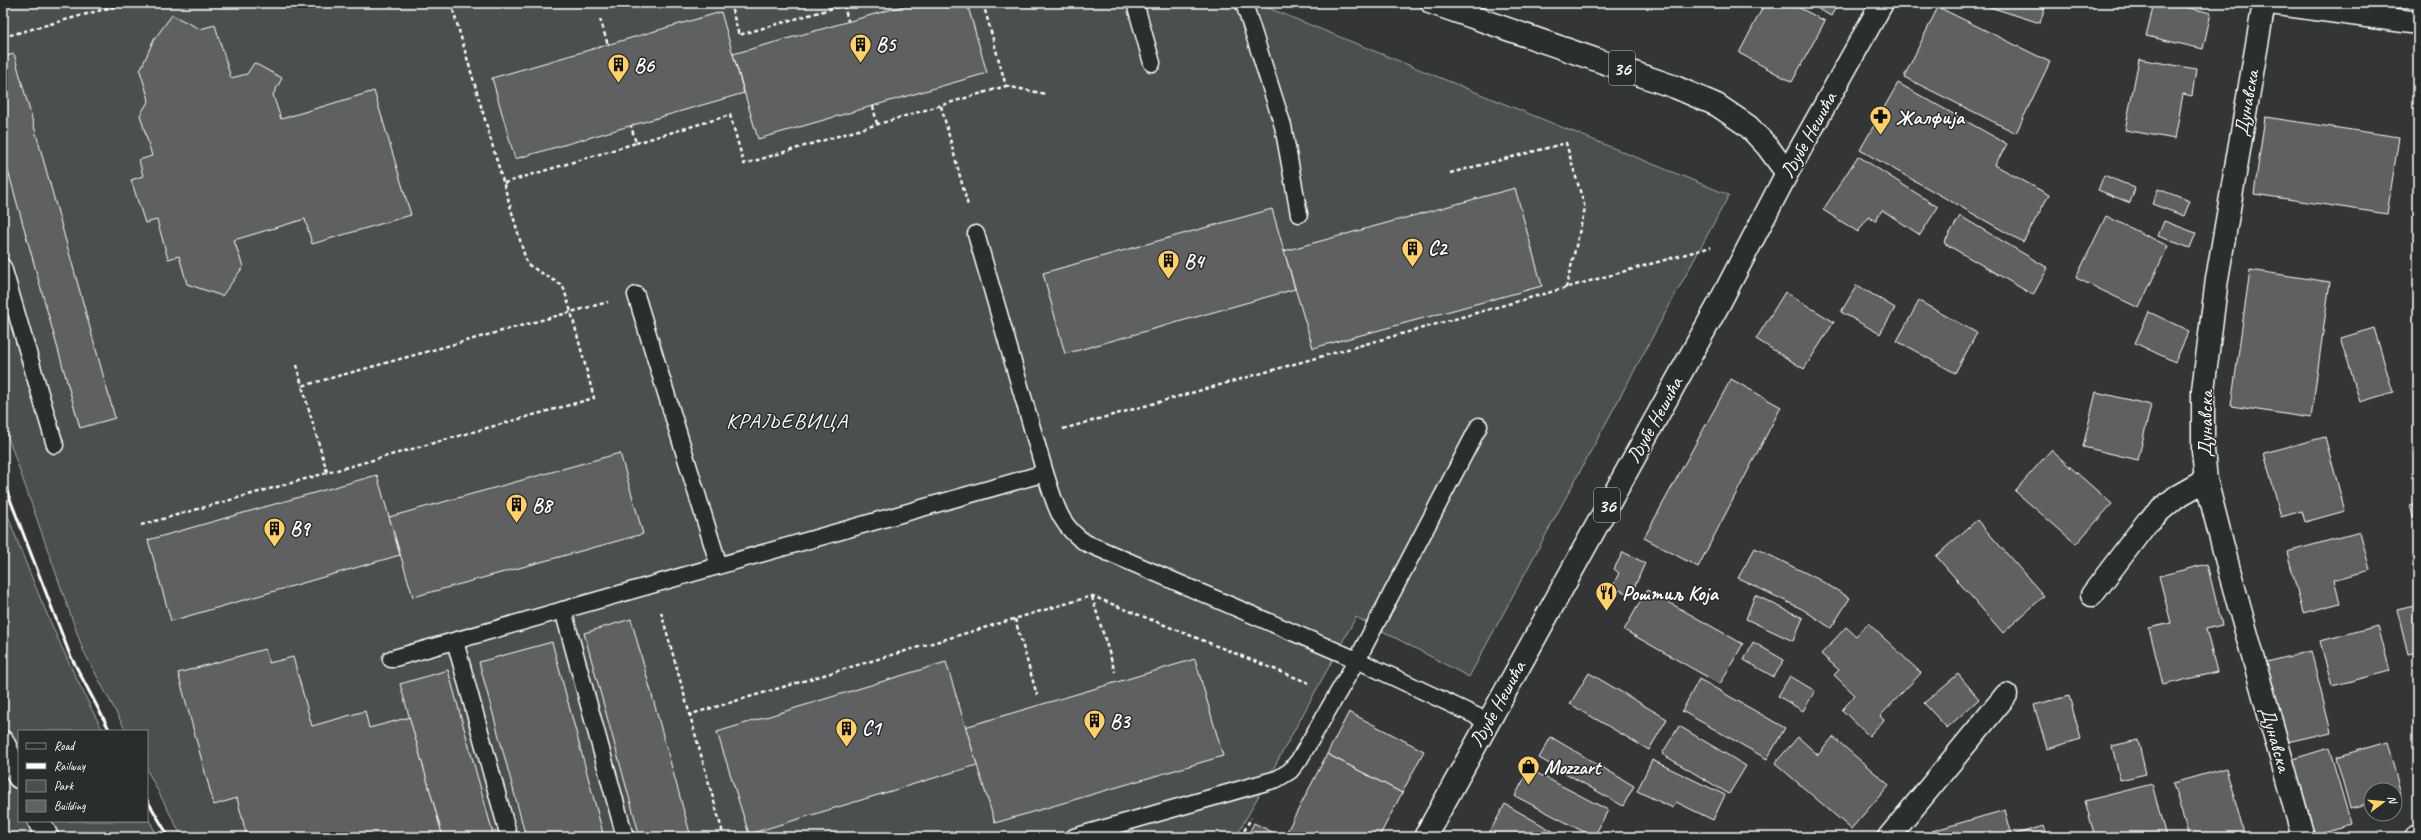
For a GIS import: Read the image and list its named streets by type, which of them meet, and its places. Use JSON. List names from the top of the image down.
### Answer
{
  "streets": {
    "street": ["36", "Дунавска", "Љубе Нешића"]
  },
  "crossings": [
    ["36", "Љубе Нешића"]
  ],
  "districts": ["КРАЉЕВИЦА"],
  "places": {
    "building": [
      "B5",
      "B6",
      "C2",
      "B4",
      "B8",
      "B9",
      "B3",
      "C1"
    ],
    "pharmacy": ["Жалфија"],
    "restaurant": ["Роштиљ Која"],
    "shop": ["Mozzart"]
  },
  "legend": [
    "Road",
    "Railway",
    "Park",
    "Building"
  ],
  "north": "right"
}
